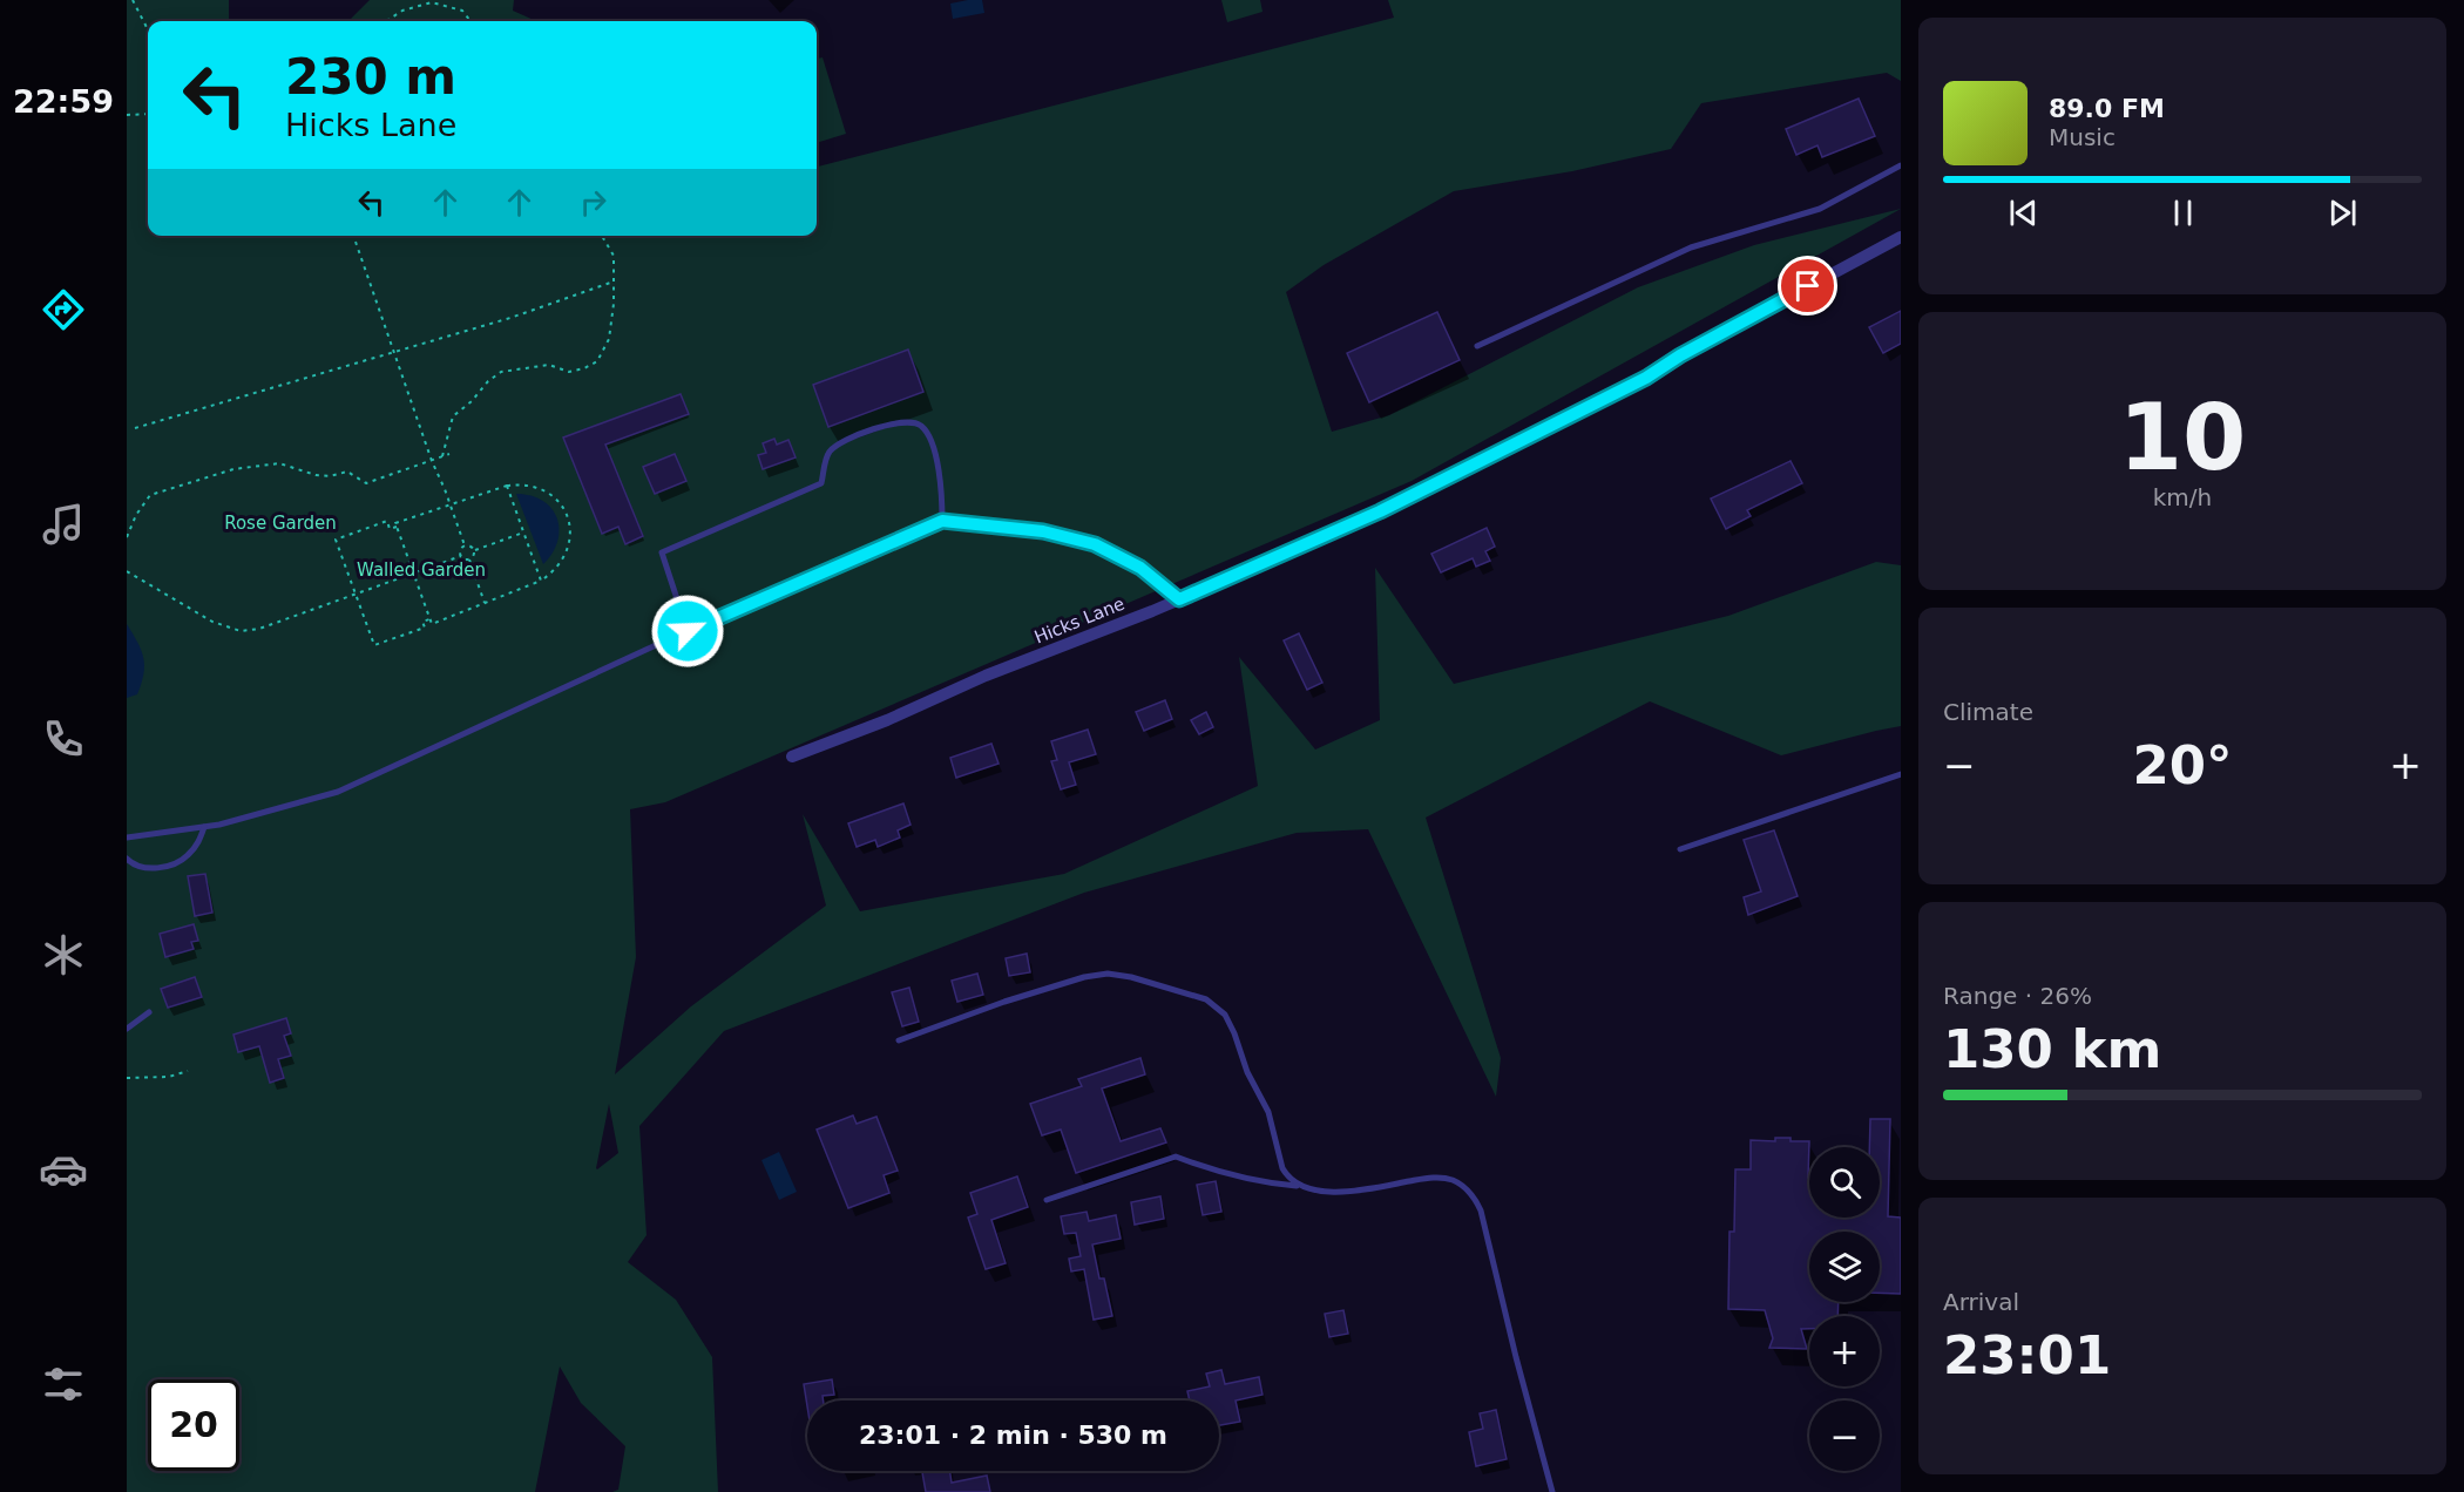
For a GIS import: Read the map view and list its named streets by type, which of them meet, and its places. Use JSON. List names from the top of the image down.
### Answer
{
  "streets": {
    "street": ["Hicks Lane"]
  },
  "parks": ["Rose Garden", "Walled Garden"],
  "page": {
    "tabs": "22:59",
    "turn": ["230 m", "Hicks Lane"],
    "song": ["89.0 FM", "Music"],
    "tile": [
      ["10", "km/h"],
      "Climate",
      ["Range · 26%", "130 km"],
      ["Arrival", "23:01"]
    ],
    "heat": ["−", "20°", "+"],
    "map_buttons": ["+", "−"],
    "limit": "20",
    "trip": "23:01 · 2 min · 530 m"
  }
}
